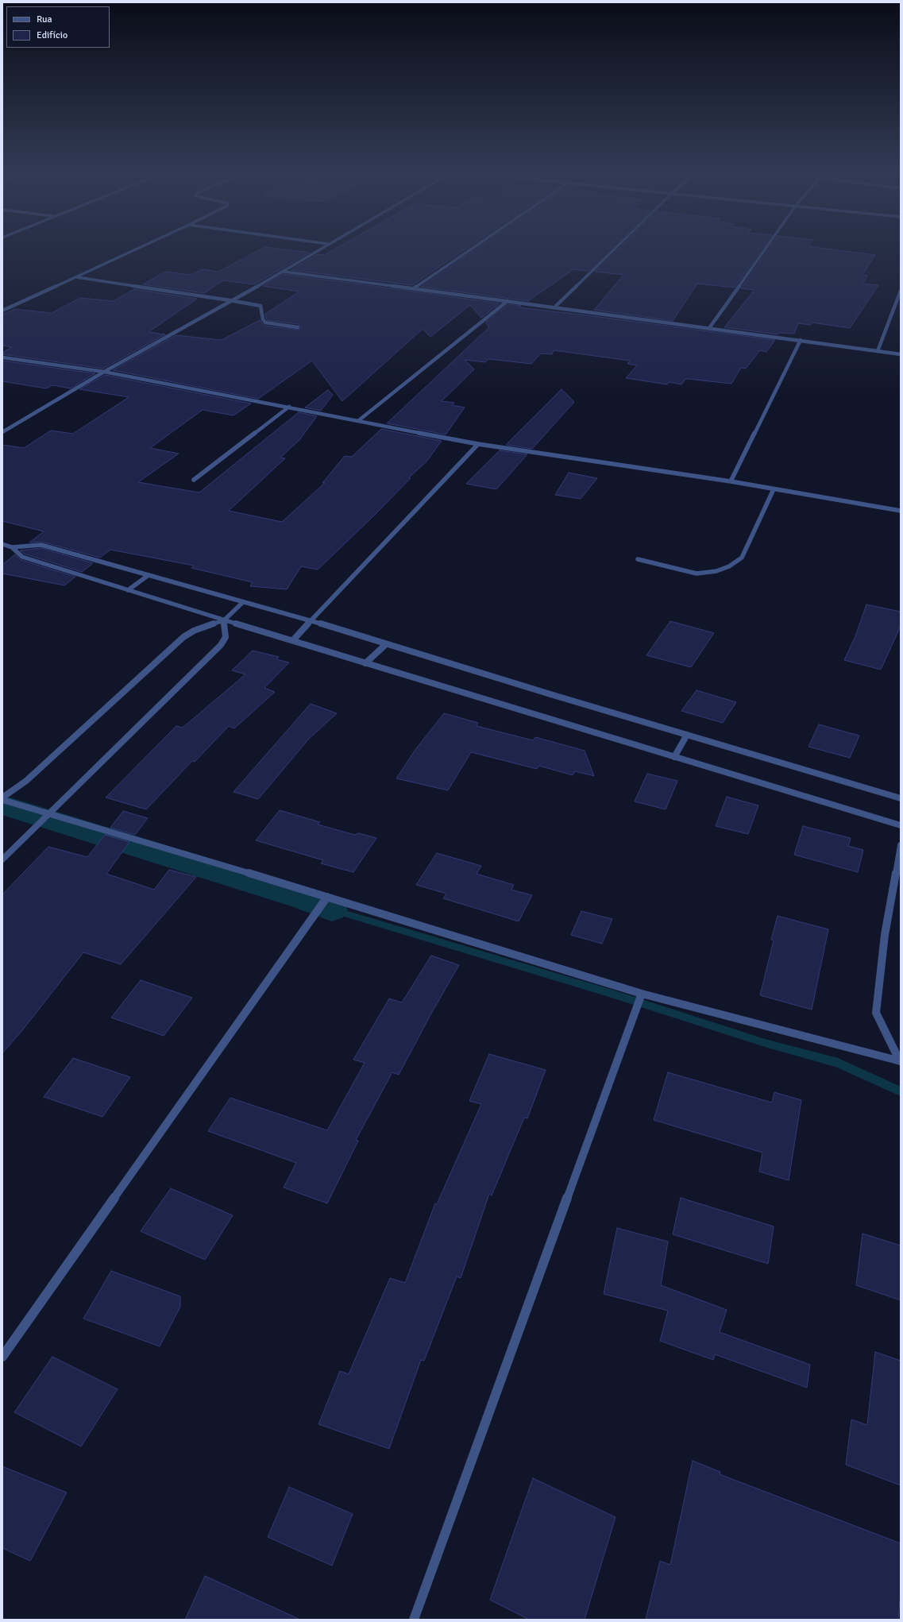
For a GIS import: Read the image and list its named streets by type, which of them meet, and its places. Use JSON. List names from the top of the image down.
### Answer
{
  "legend": ["Rua", "Edifício"]
}
